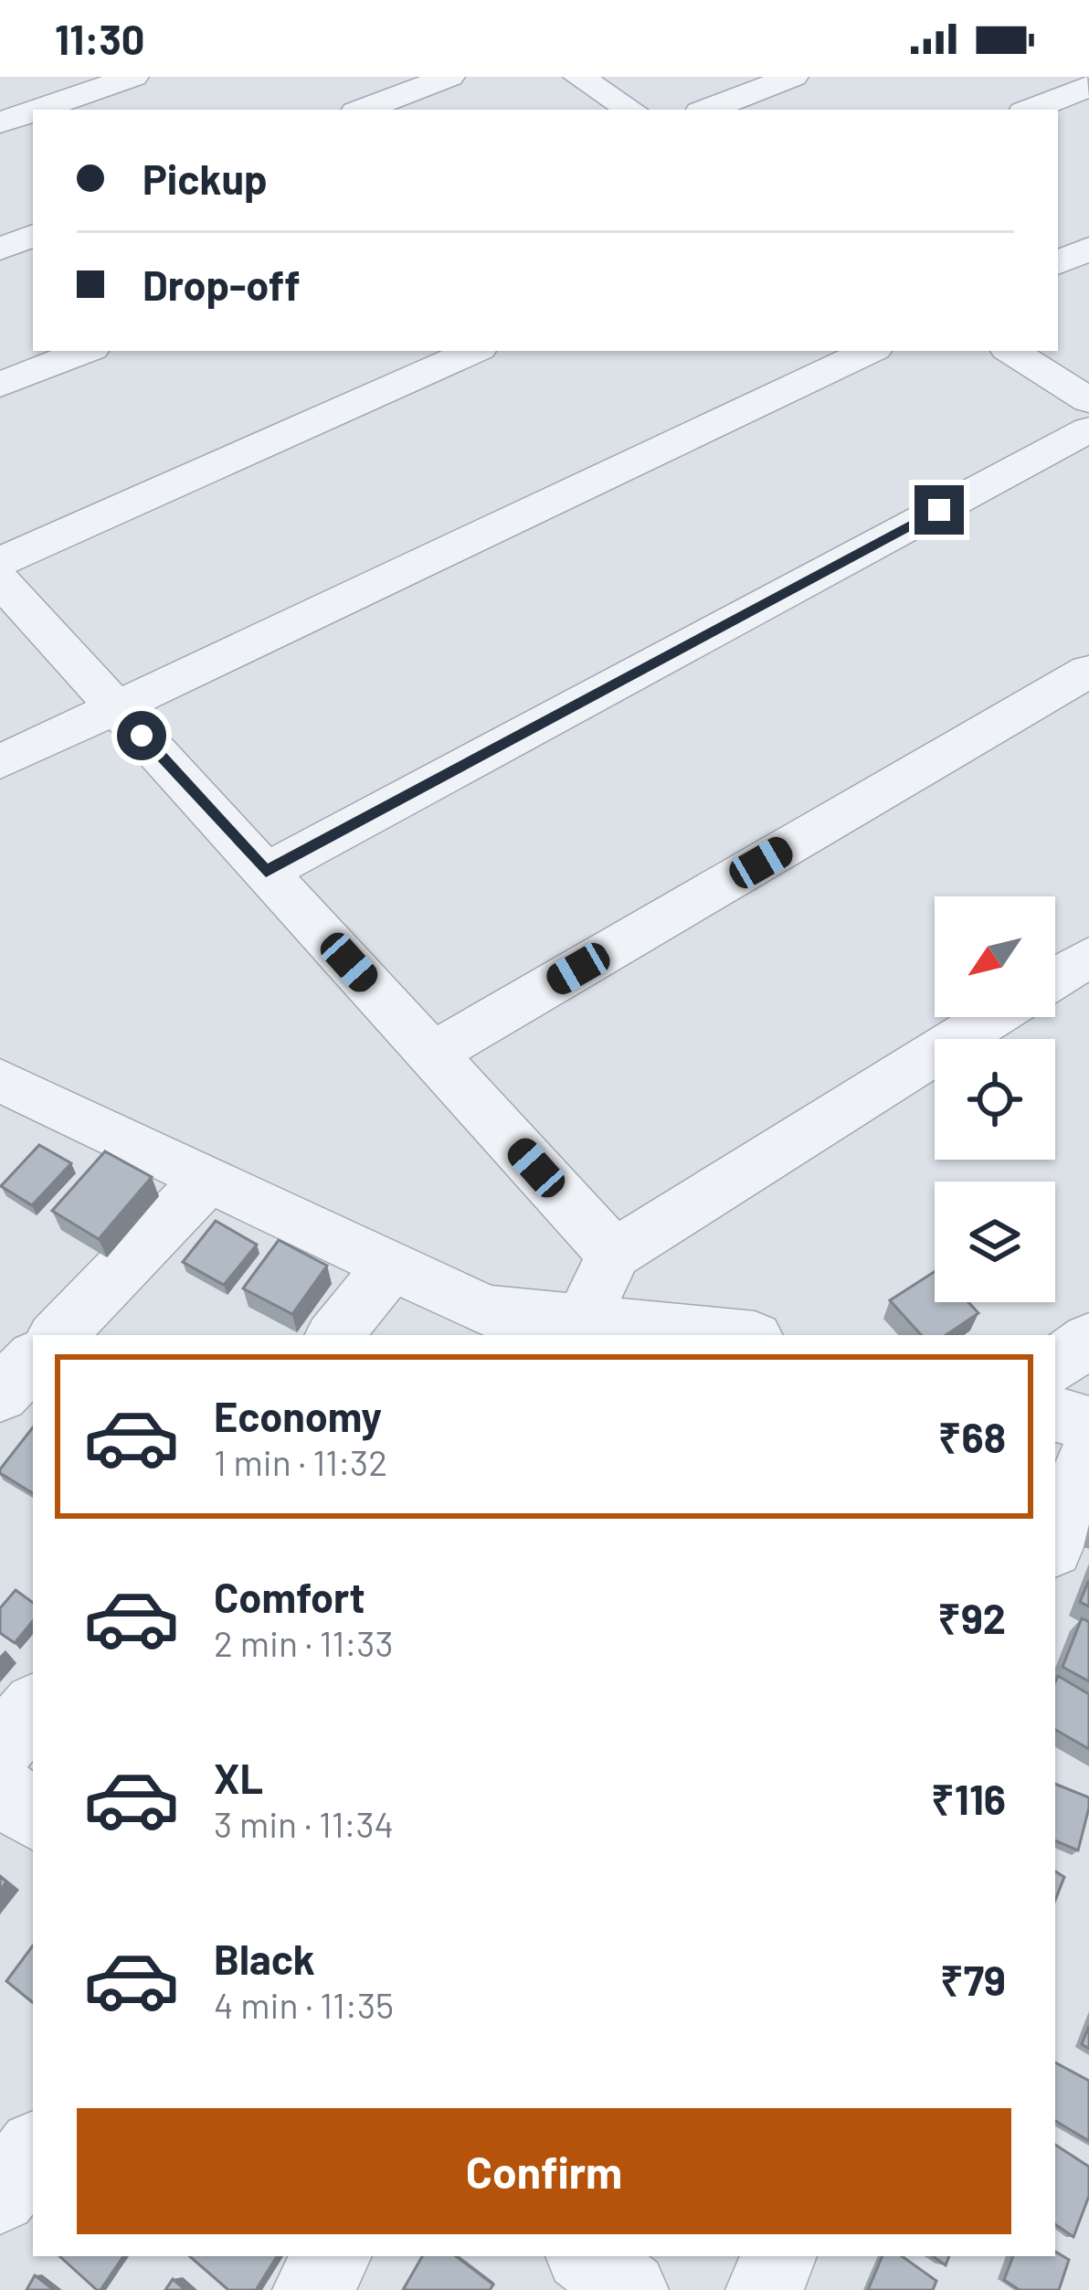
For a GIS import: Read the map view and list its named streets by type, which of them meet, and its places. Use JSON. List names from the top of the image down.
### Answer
{
  "north": "bottom left",
  "page": {
    "status": "11:30",
    "banner": ["Pickup", "Drop-off"],
    "list": [
      {
        "name": "Economy",
        "note": "1 min · 11:32",
        "value": "₹68"
      },
      {
        "name": "Comfort",
        "note": "2 min · 11:33",
        "value": "₹92"
      },
      {
        "name": "XL",
        "note": "3 min · 11:34",
        "value": "₹116"
      },
      {
        "name": "Black",
        "note": "4 min · 11:35",
        "value": "₹79"
      }
    ],
    "buttons": "Confirm"
  }
}
